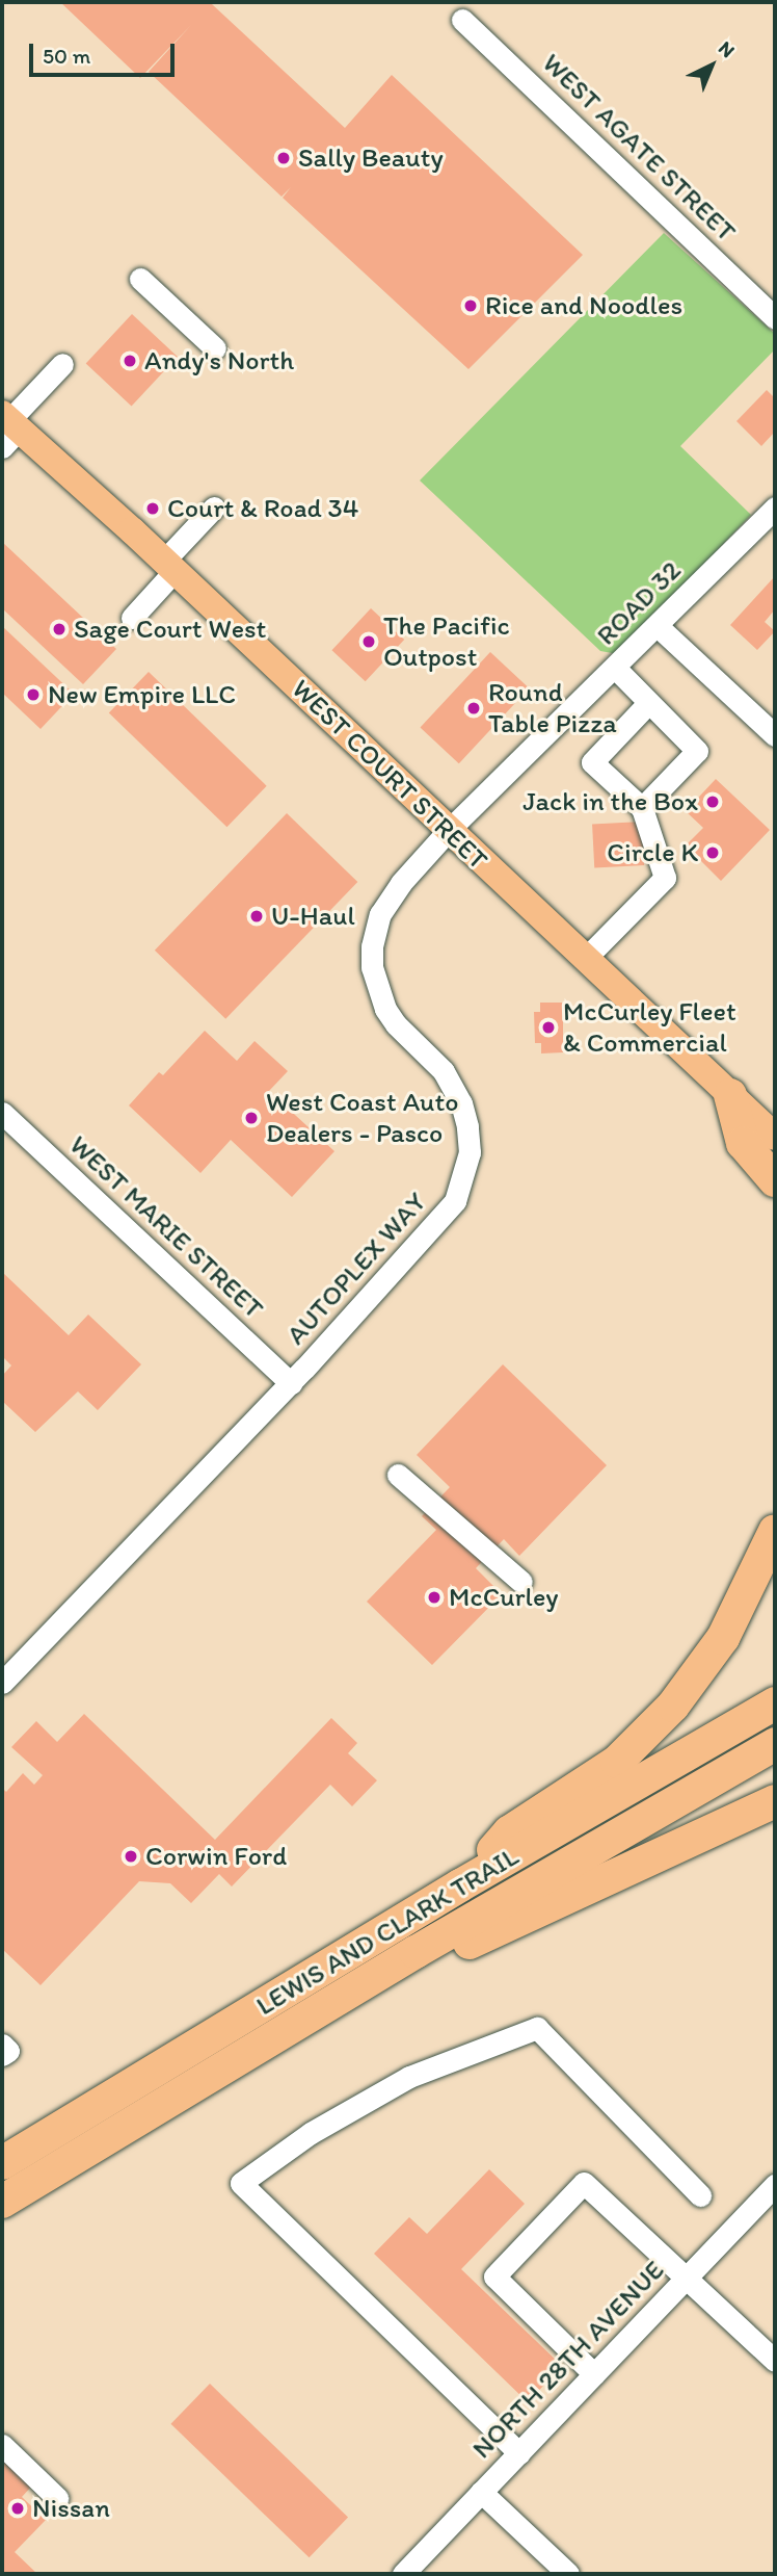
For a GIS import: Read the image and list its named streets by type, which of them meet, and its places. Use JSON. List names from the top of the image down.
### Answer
{
  "streets": {
    "highway": ["LEWIS AND CLARK TRAIL"],
    "main road": ["WEST COURT STREET"],
    "street": [
      "WEST AGATE STREET",
      "ROAD 32",
      "WEST MARIE STREET",
      "AUTOPLEX WAY",
      "NORTH 28TH AVENUE"
    ]
  },
  "crossings": [
    ["ROAD 32", "WEST COURT STREET"],
    ["ROAD 32", "AUTOPLEX WAY"],
    ["WEST COURT STREET", "AUTOPLEX WAY"],
    ["WEST MARIE STREET", "AUTOPLEX WAY"]
  ],
  "places": [
    "Sally Beauty",
    "Rice and Noodles",
    "Andy's North",
    "Court & Road 34",
    "Sage Court West",
    "The Pacific Outpost",
    "New Empire LLC",
    "Round Table Pizza",
    "Jack in the Box",
    "Circle K",
    "U-Haul",
    "McCurley Fleet & Commercial",
    "West Coast Auto Dealers - Pasco",
    "McCurley",
    "Corwin Ford",
    "Nissan"
  ],
  "scale_bar": "50 m",
  "north": "top right"
}
